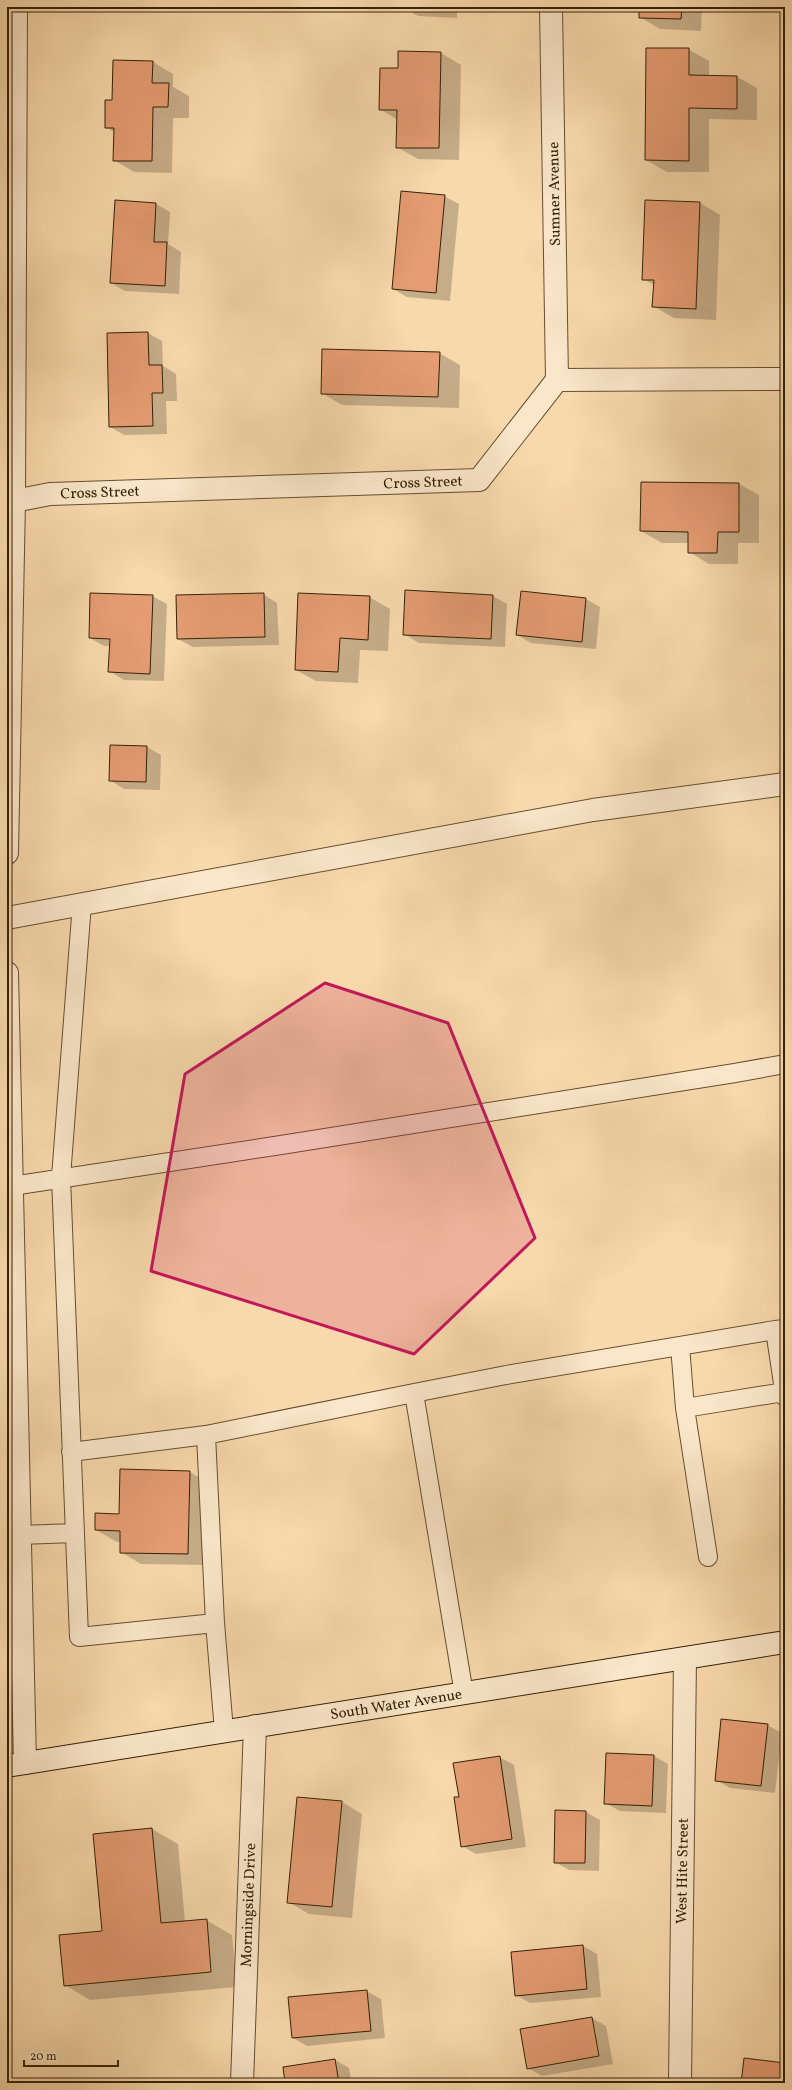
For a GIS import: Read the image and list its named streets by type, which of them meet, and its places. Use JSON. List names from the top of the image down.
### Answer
{
  "streets": {
    "street": [
      "Sumner Avenue",
      "Cross Street",
      "South Water Avenue",
      "West Hite Street",
      "Morningside Drive"
    ]
  },
  "crossings": [
    ["Sumner Avenue", "Cross Street"],
    ["South Water Avenue", "West Hite Street"],
    ["South Water Avenue", "Morningside Drive"]
  ],
  "scale_bar": "20 m"
}
